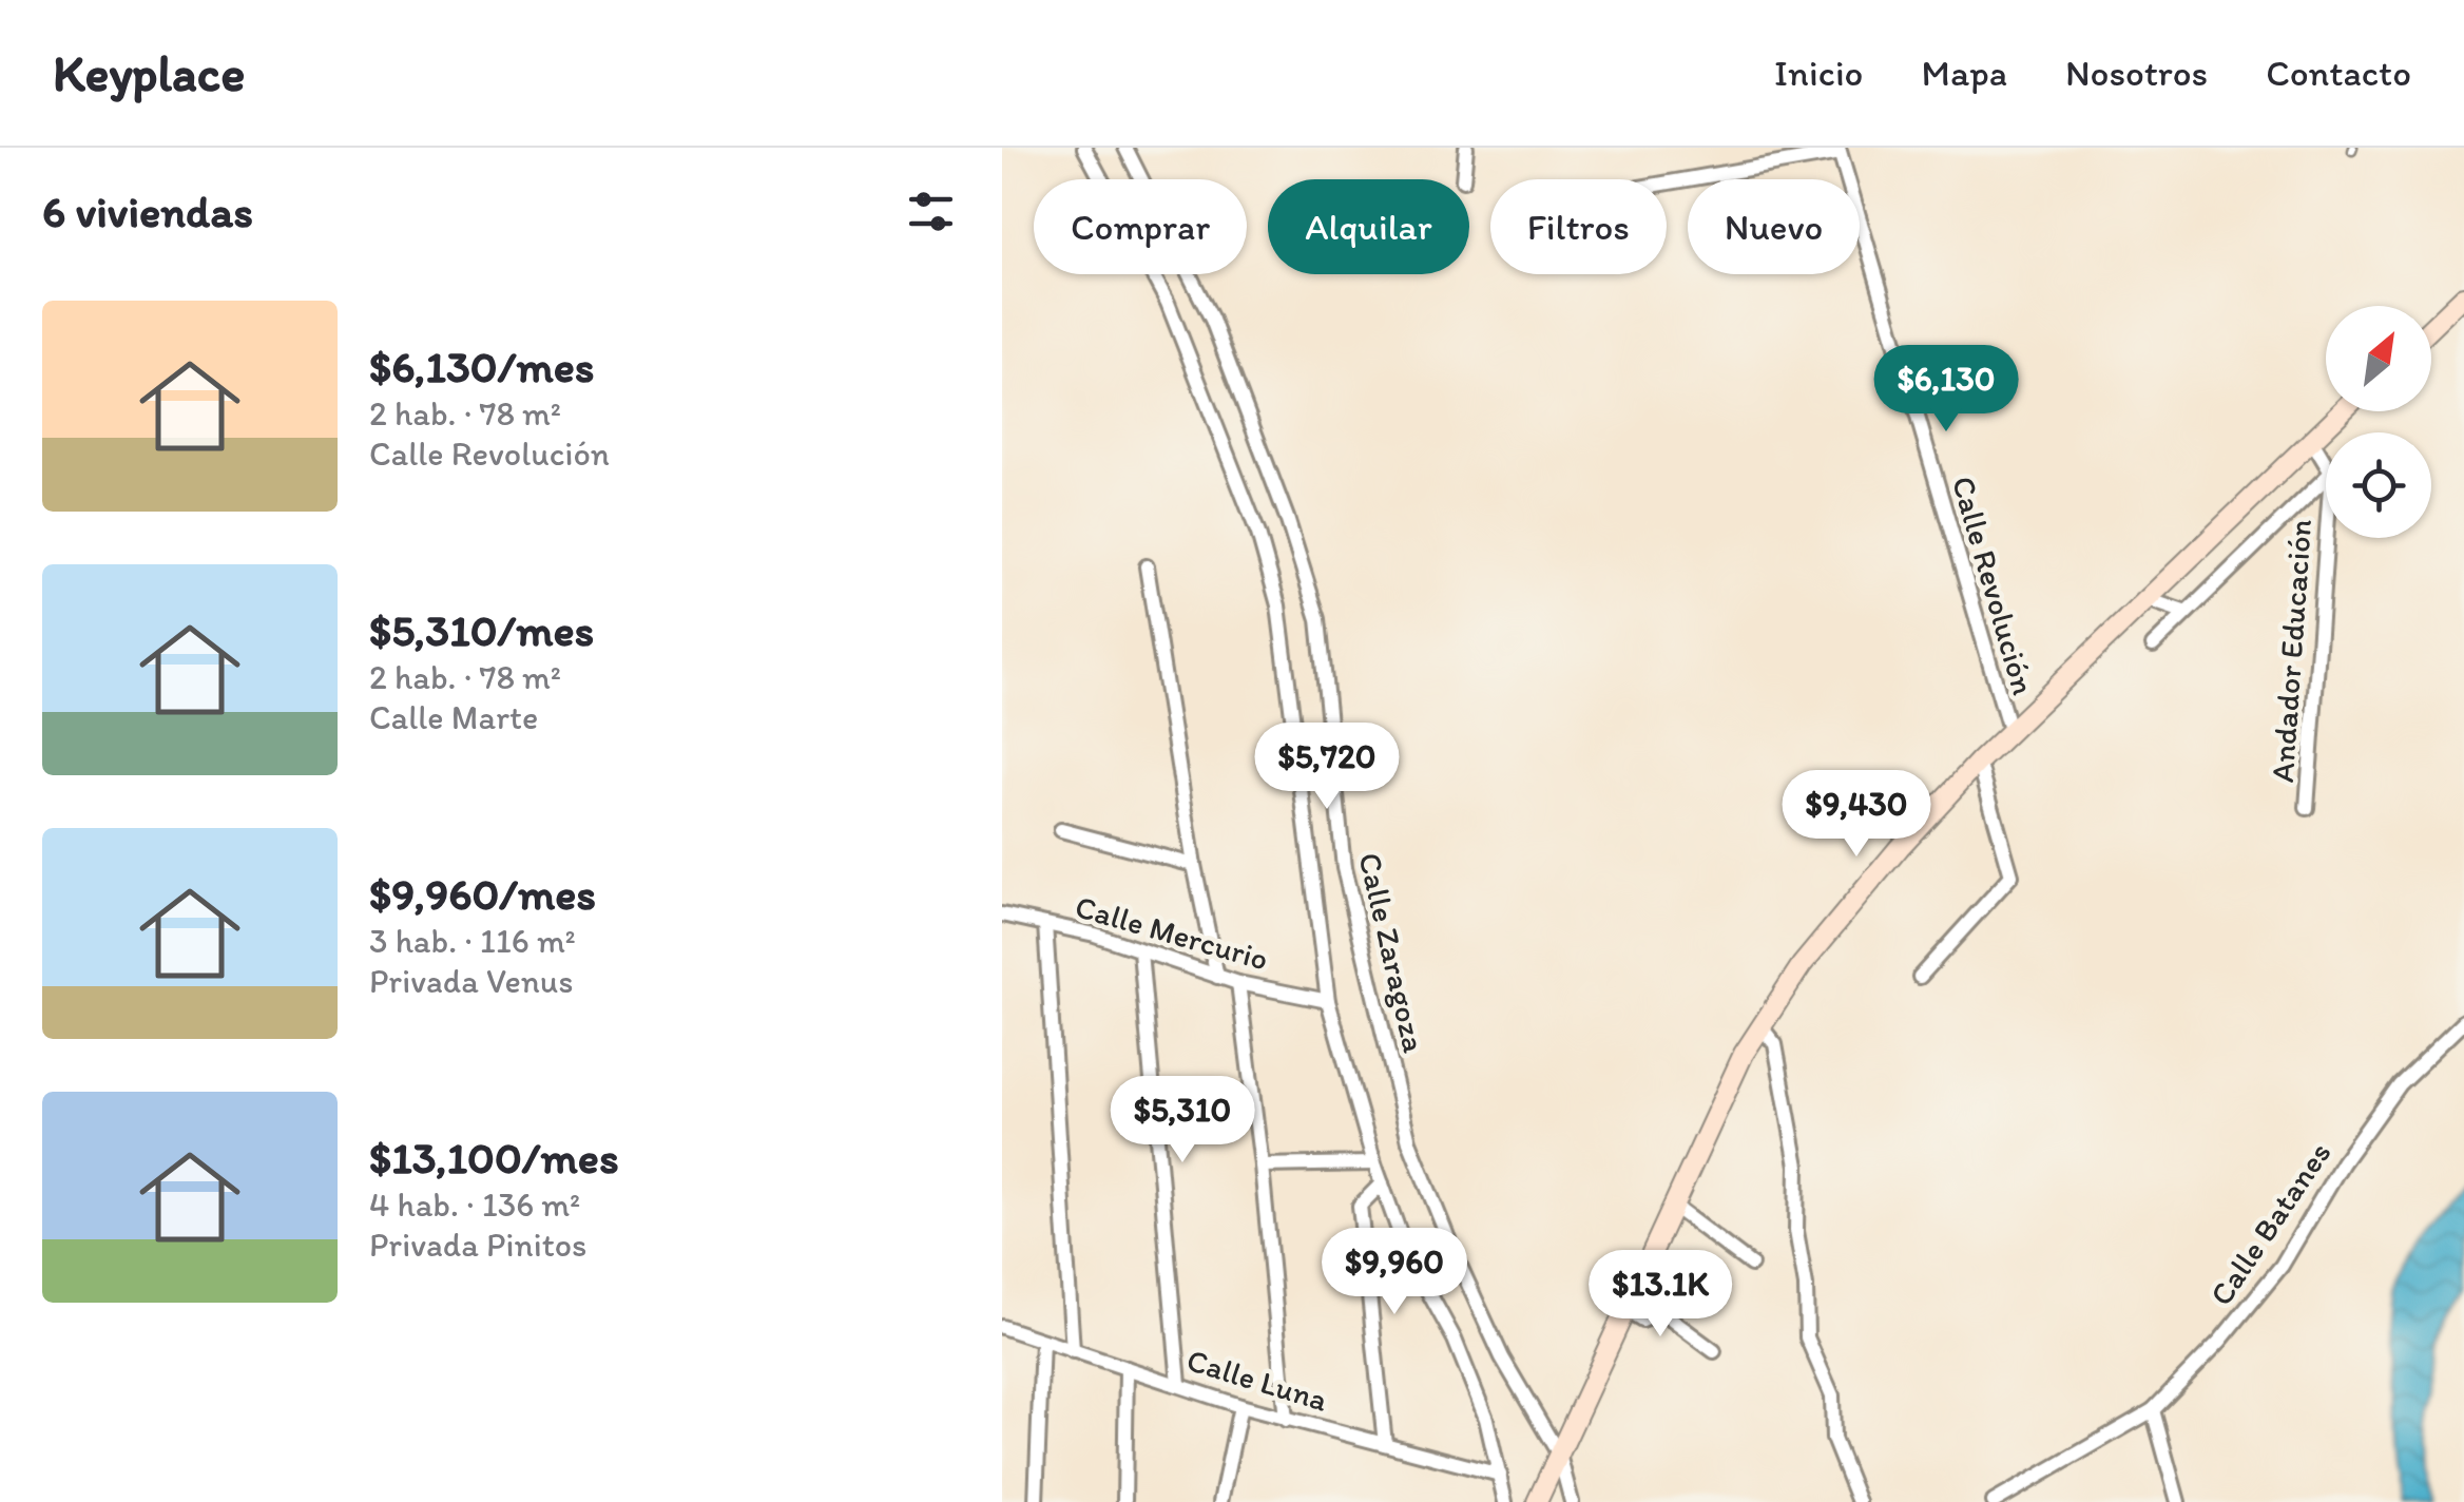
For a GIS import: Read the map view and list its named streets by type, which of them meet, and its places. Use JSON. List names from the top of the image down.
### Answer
{
  "streets": {
    "street": [
      "Calle Revolución",
      "Andador Educación",
      "Calle Mercurio",
      "Calle Zaragoza",
      "Calle Batanes",
      "Calle Luna"
    ]
  },
  "north": "top right",
  "page": {
    "header": "Keyplace",
    "nav": [
      "Inicio",
      "Mapa",
      "Nosotros",
      "Contacto"
    ],
    "heading": "6 viviendas",
    "chip": [
      "Comprar",
      "Alquilar",
      "Filtros",
      "Nuevo"
    ],
    "list": [
      {
        "name": "$6,130/mes",
        "note": "2 hab. · 78 m² · Calle Revolución"
      },
      {
        "name": "$5,310/mes",
        "note": "2 hab. · 78 m² · Calle Marte"
      },
      {
        "name": "$9,960/mes",
        "note": "3 hab. · 116 m² · Privada Venus"
      },
      {
        "name": "$13,100/mes",
        "note": "4 hab. · 136 m² · Privada Pinitos"
      }
    ],
    "price": [
      "$6,130",
      "$5,720",
      "$9,430",
      "$5,310",
      "$9,960",
      "$13.1K"
    ]
  }
}
